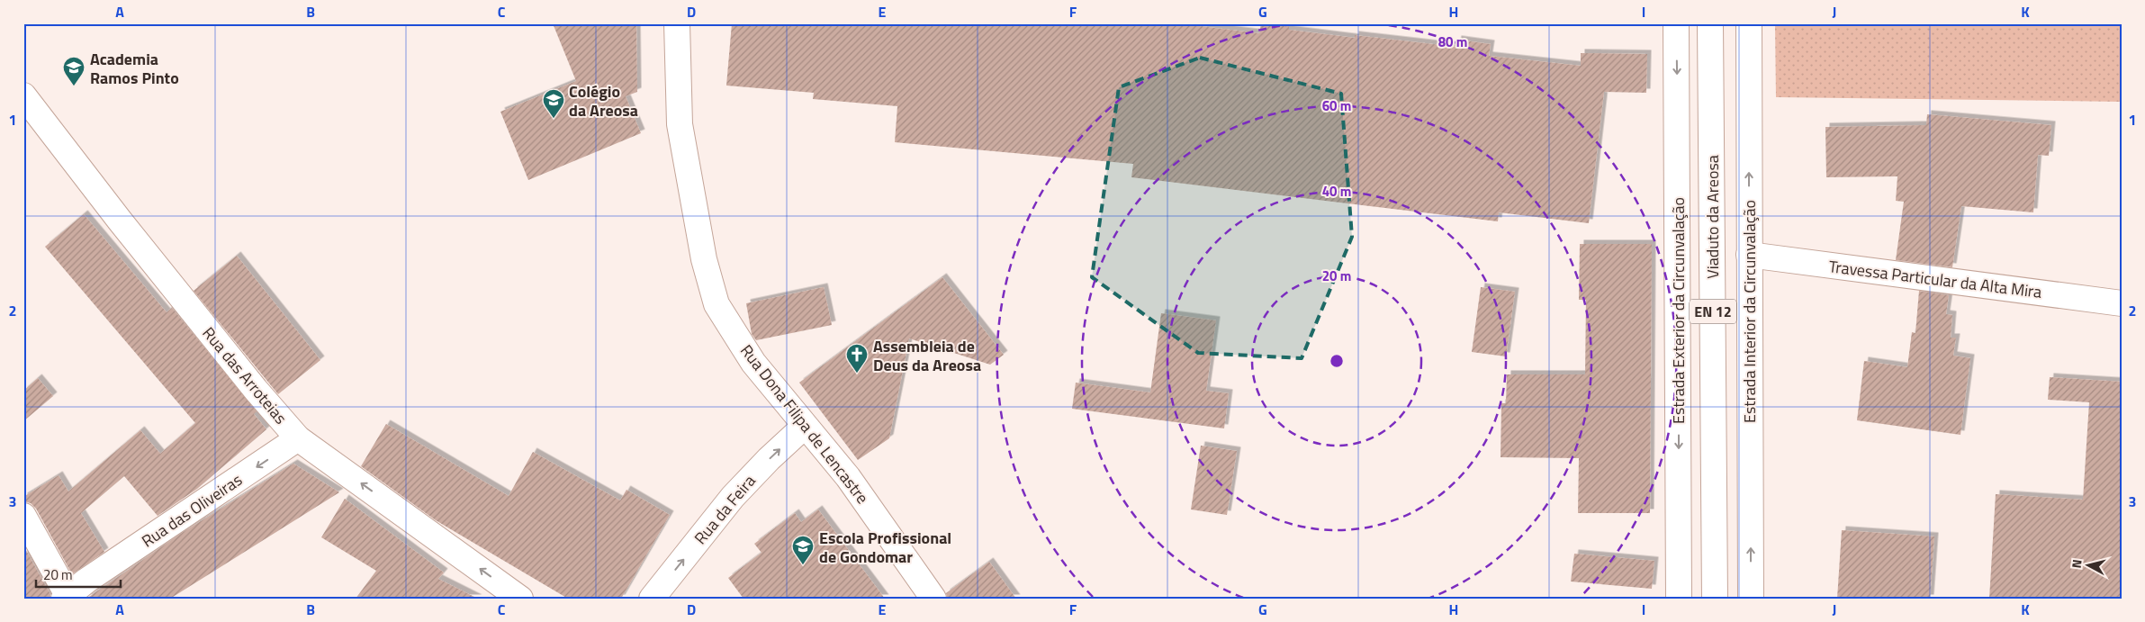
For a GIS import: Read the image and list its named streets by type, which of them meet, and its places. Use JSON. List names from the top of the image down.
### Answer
{
  "streets": {
    "street": [
      "Viaduto da Areosa",
      "Travessa Particular da Alta Mira",
      "Estrada Exterior da Circunvalação",
      "EN 12",
      "Estrada Interior da Circunvalação",
      "Rua das Arroteias",
      "Rua Dona Filipa de Lencastre",
      "Rua da Feira",
      "Rua das Oliveiras"
    ]
  },
  "crossings": [
    ["Travessa Particular da Alta Mira", "Estrada Interior da Circunvalação"],
    ["Rua das Arroteias", "Rua das Oliveiras"],
    ["Rua Dona Filipa de Lencastre", "Rua da Feira"]
  ],
  "one_way": [
    "Estrada Exterior da Circunvalação",
    "Estrada Interior da Circunvalação",
    "Rua das Arroteias",
    "Rua da Feira",
    "Rua das Oliveiras"
  ],
  "places": {
    "school or university": ["Academia Ramos Pinto", "Colégio da Areosa", "Escola Profissional de Gondomar"],
    "church": ["Assembleia de Deus da Areosa"]
  },
  "scale_bar": "20 m",
  "north": "left",
  "grid": {
    "columns": [
      "A",
      "B",
      "C",
      "D",
      "E",
      "F",
      "G",
      "H",
      "I",
      "J",
      "K"
    ],
    "rows": ["1", "2", "3"]
  },
  "rings": [
    "80 m",
    "60 m",
    "40 m",
    "20 m"
  ]
}
